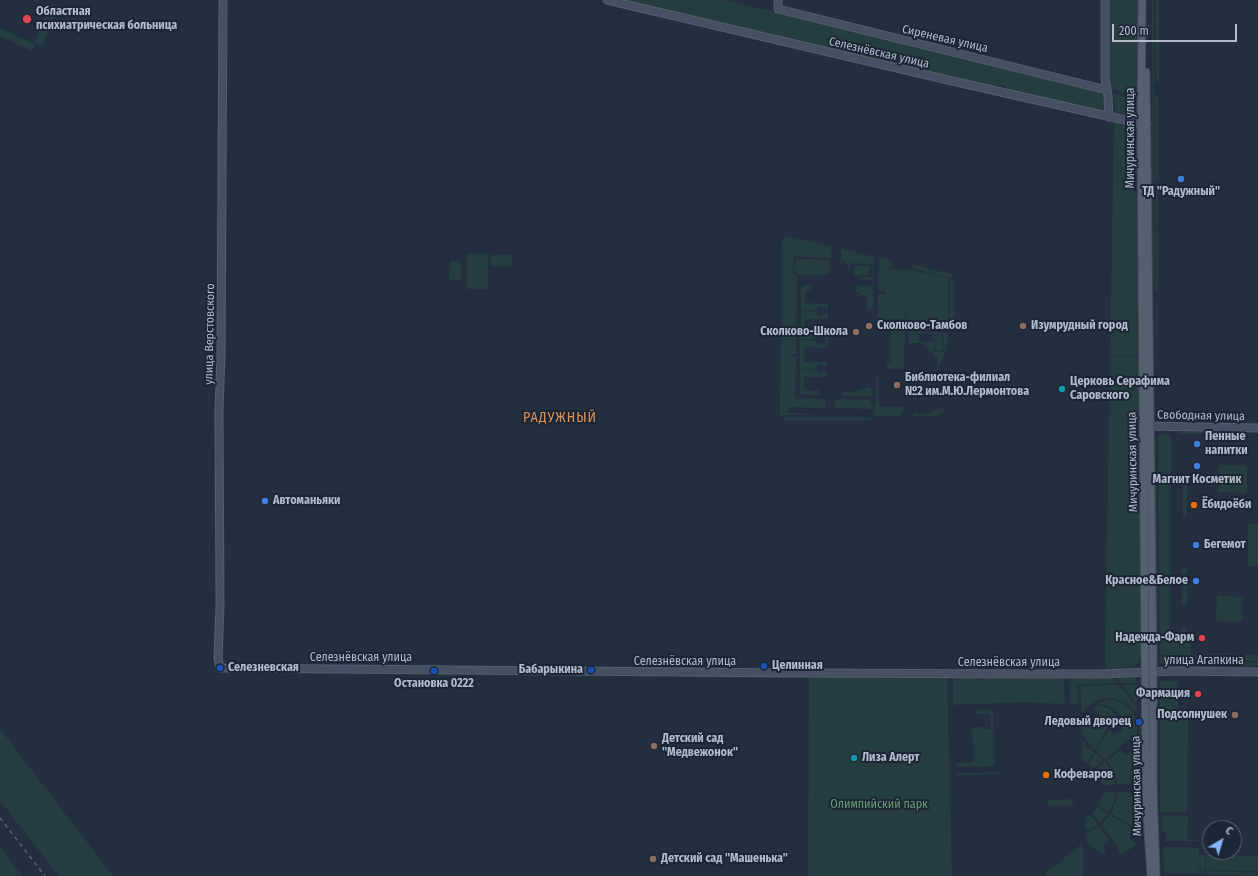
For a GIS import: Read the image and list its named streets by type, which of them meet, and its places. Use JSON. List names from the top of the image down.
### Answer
{
  "streets": {
    "main road": ["Мичуринская улица"],
    "street": [
      "Сиреневая улица",
      "Селезнёвская улица",
      "улица Верстовского",
      "Свободная улица",
      "улица Агапкина"
    ]
  },
  "crossings": [
    ["Селезнёвская улица", "Мичуринская улица"],
    ["Селезнёвская улица", "улица Верстовского"],
    ["Селезнёвская улица", "улица Агапкина"],
    ["Мичуринская улица", "Свободная улица"],
    ["Мичуринская улица", "улица Агапкина"]
  ],
  "districts": ["РАДУЖНЫЙ"],
  "parks": ["Олимпийский парк"],
  "places": [
    "Областная психиатрическая больница",
    "ТД \"Радужный\"",
    "Сколково-Тамбов",
    "Изумрудный город",
    "Сколково-Школа",
    "Библиотека-филиал №2 им.М.Ю.Лермонтова",
    "Церковь Серафима Саровского",
    "Пенные напитки",
    "Магнит Косметик",
    "Автоманьяки",
    "Ёбидоёби",
    "Бегемот",
    "Красное&Белое",
    "Надежда-Фарм",
    "Целинная",
    "Селезневская",
    "Бабарыкина",
    "Остановка 0222",
    "Фармация",
    "Подсолнушек",
    "Ледовый дворец",
    "Детский сад \"Медвежонок\"",
    "Лиза Алерт",
    "Кофеваров",
    "Детский сад \"Машенька\""
  ],
  "scale_bar": "200 m",
  "north": "top right"
}
